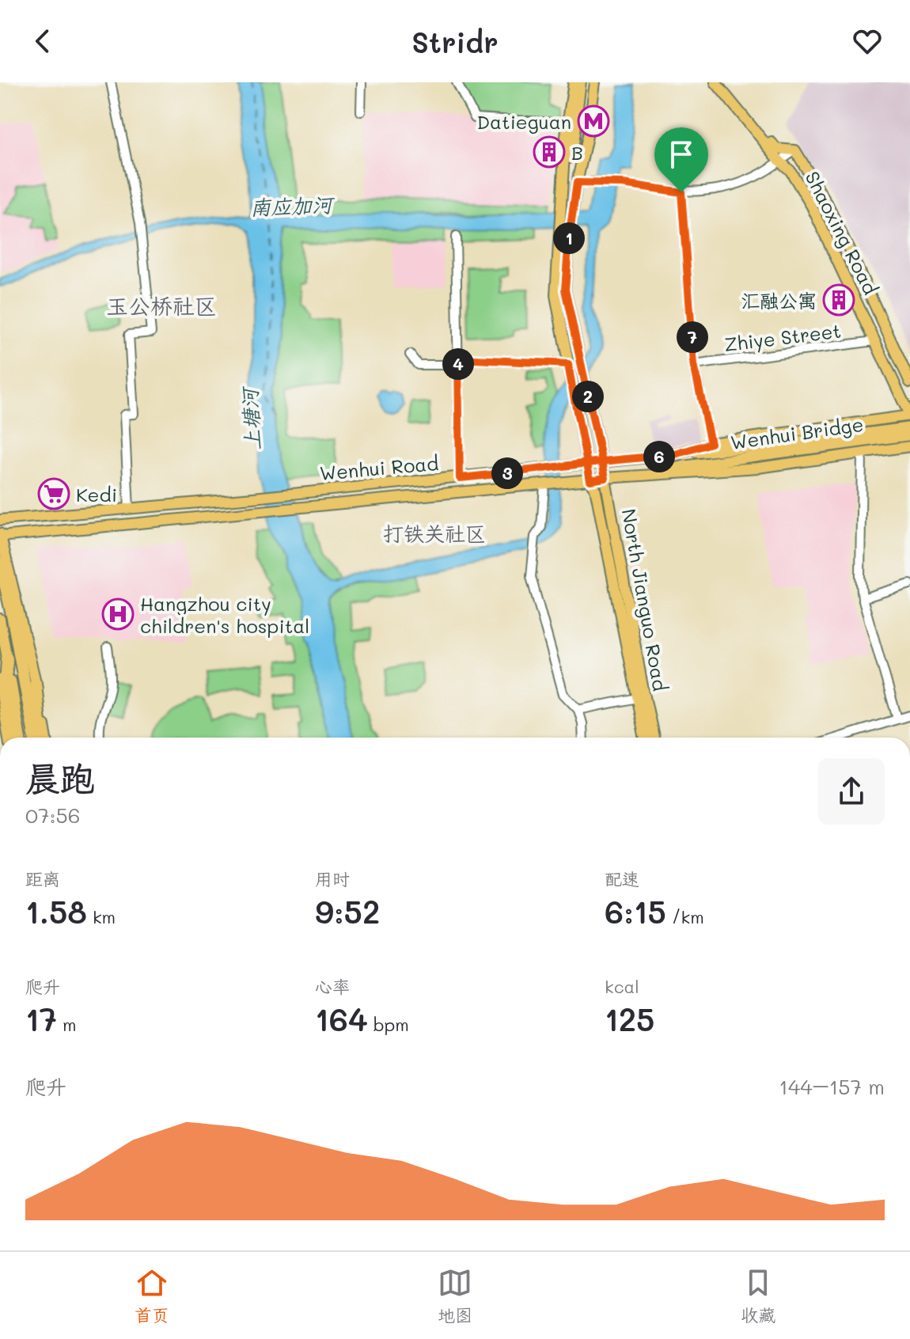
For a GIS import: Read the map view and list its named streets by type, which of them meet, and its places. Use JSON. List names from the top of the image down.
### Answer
{
  "streets": {
    "main road": [
      "Shaoxing Road",
      "Wenhui Bridge",
      "Wenhui Road",
      "North Jianguo Road"
    ],
    "street": ["Zhiye Street"]
  },
  "crossings": [
    ["Shaoxing Road", "Zhiye Street"],
    ["Shaoxing Road", "Wenhui Road"],
    ["Wenhui Bridge", "Wenhui Road"],
    ["Wenhui Road", "North Jianguo Road"]
  ],
  "districts": ["玉公桥社区", "打铁关社区"],
  "water": ["南应加河", "上塘河"],
  "places": {
    "metro station": ["Datieguan"],
    "building": ["B", "汇融公寓"],
    "supermarket": ["Kedi"],
    "hospital": ["Hangzhou city children's hospital"]
  },
  "page": {
    "header": "Stridr",
    "pins": [
      "1",
      "7",
      "4",
      "2",
      "6",
      "3"
    ],
    "heading": ["晨跑", "07:56"],
    "stats": [
      ["距离", "1.58 km"],
      ["用时", "9:52"],
      ["配速", "6:15 /km"],
      ["爬升", "17 m"],
      ["心率", "164 bpm"],
      ["kcal", "125"]
    ],
    "chart": ["爬升", "144–157 m"],
    "tabs": ["首页", "地图", "收藏"]
  }
}
